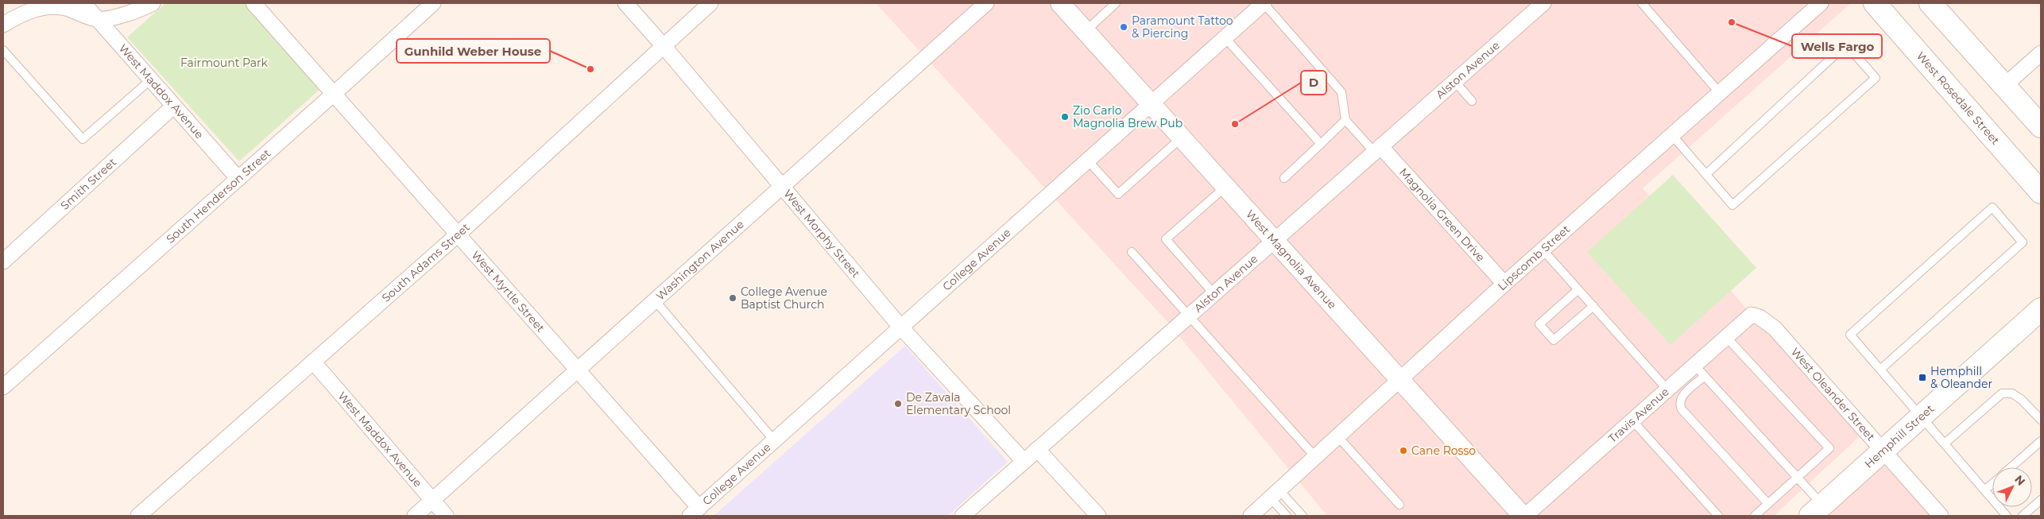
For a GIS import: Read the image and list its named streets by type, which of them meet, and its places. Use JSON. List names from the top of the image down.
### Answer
{
  "streets": {
    "main road": ["West Rosedale Street", "Hemphill Street"],
    "street": [
      "Alston Avenue",
      "West Maddox Avenue",
      "Smith Street",
      "South Henderson Street",
      "Magnolia Green Drive",
      "West Morphy Street",
      "Lipscomb Street",
      "Washington Avenue",
      "College Avenue",
      "West Magnolia Avenue",
      "South Adams Street",
      "West Myrtle Street",
      "West Oleander Street",
      "Travis Avenue"
    ]
  },
  "crossings": [
    ["Alston Avenue", "Magnolia Green Drive"],
    ["Alston Avenue", "West Morphy Street"],
    ["Alston Avenue", "West Magnolia Avenue"],
    ["West Maddox Avenue", "Smith Street"],
    ["West Maddox Avenue", "South Henderson Street"],
    ["West Maddox Avenue", "Washington Avenue"],
    ["West Maddox Avenue", "South Adams Street"],
    ["South Henderson Street", "West Myrtle Street"],
    ["Magnolia Green Drive", "Lipscomb Street"],
    ["West Morphy Street", "Washington Avenue"],
    ["West Morphy Street", "College Avenue"],
    ["West Morphy Street", "South Adams Street"],
    ["Lipscomb Street", "West Magnolia Avenue"],
    ["Washington Avenue", "West Myrtle Street"],
    ["College Avenue", "West Magnolia Avenue"],
    ["College Avenue", "West Myrtle Street"],
    ["West Magnolia Avenue", "Travis Avenue"],
    ["South Adams Street", "West Myrtle Street"],
    ["West Oleander Street", "Travis Avenue"],
    ["West Oleander Street", "Hemphill Street"]
  ],
  "parks": ["Fairmount Park"],
  "places": {
    "other": [
      "Wells Fargo",
      "Paramount Tattoo & Piercing",
      "Gunhild Weber House",
      "Zio Carlo Magnolia Brew Pub",
      "D",
      "College Avenue Baptist Church",
      "De Zavala Elementary School",
      "Cane Rosso"
    ],
    "transit": ["Hemphill & Oleander"]
  },
  "north": "top right"
}
